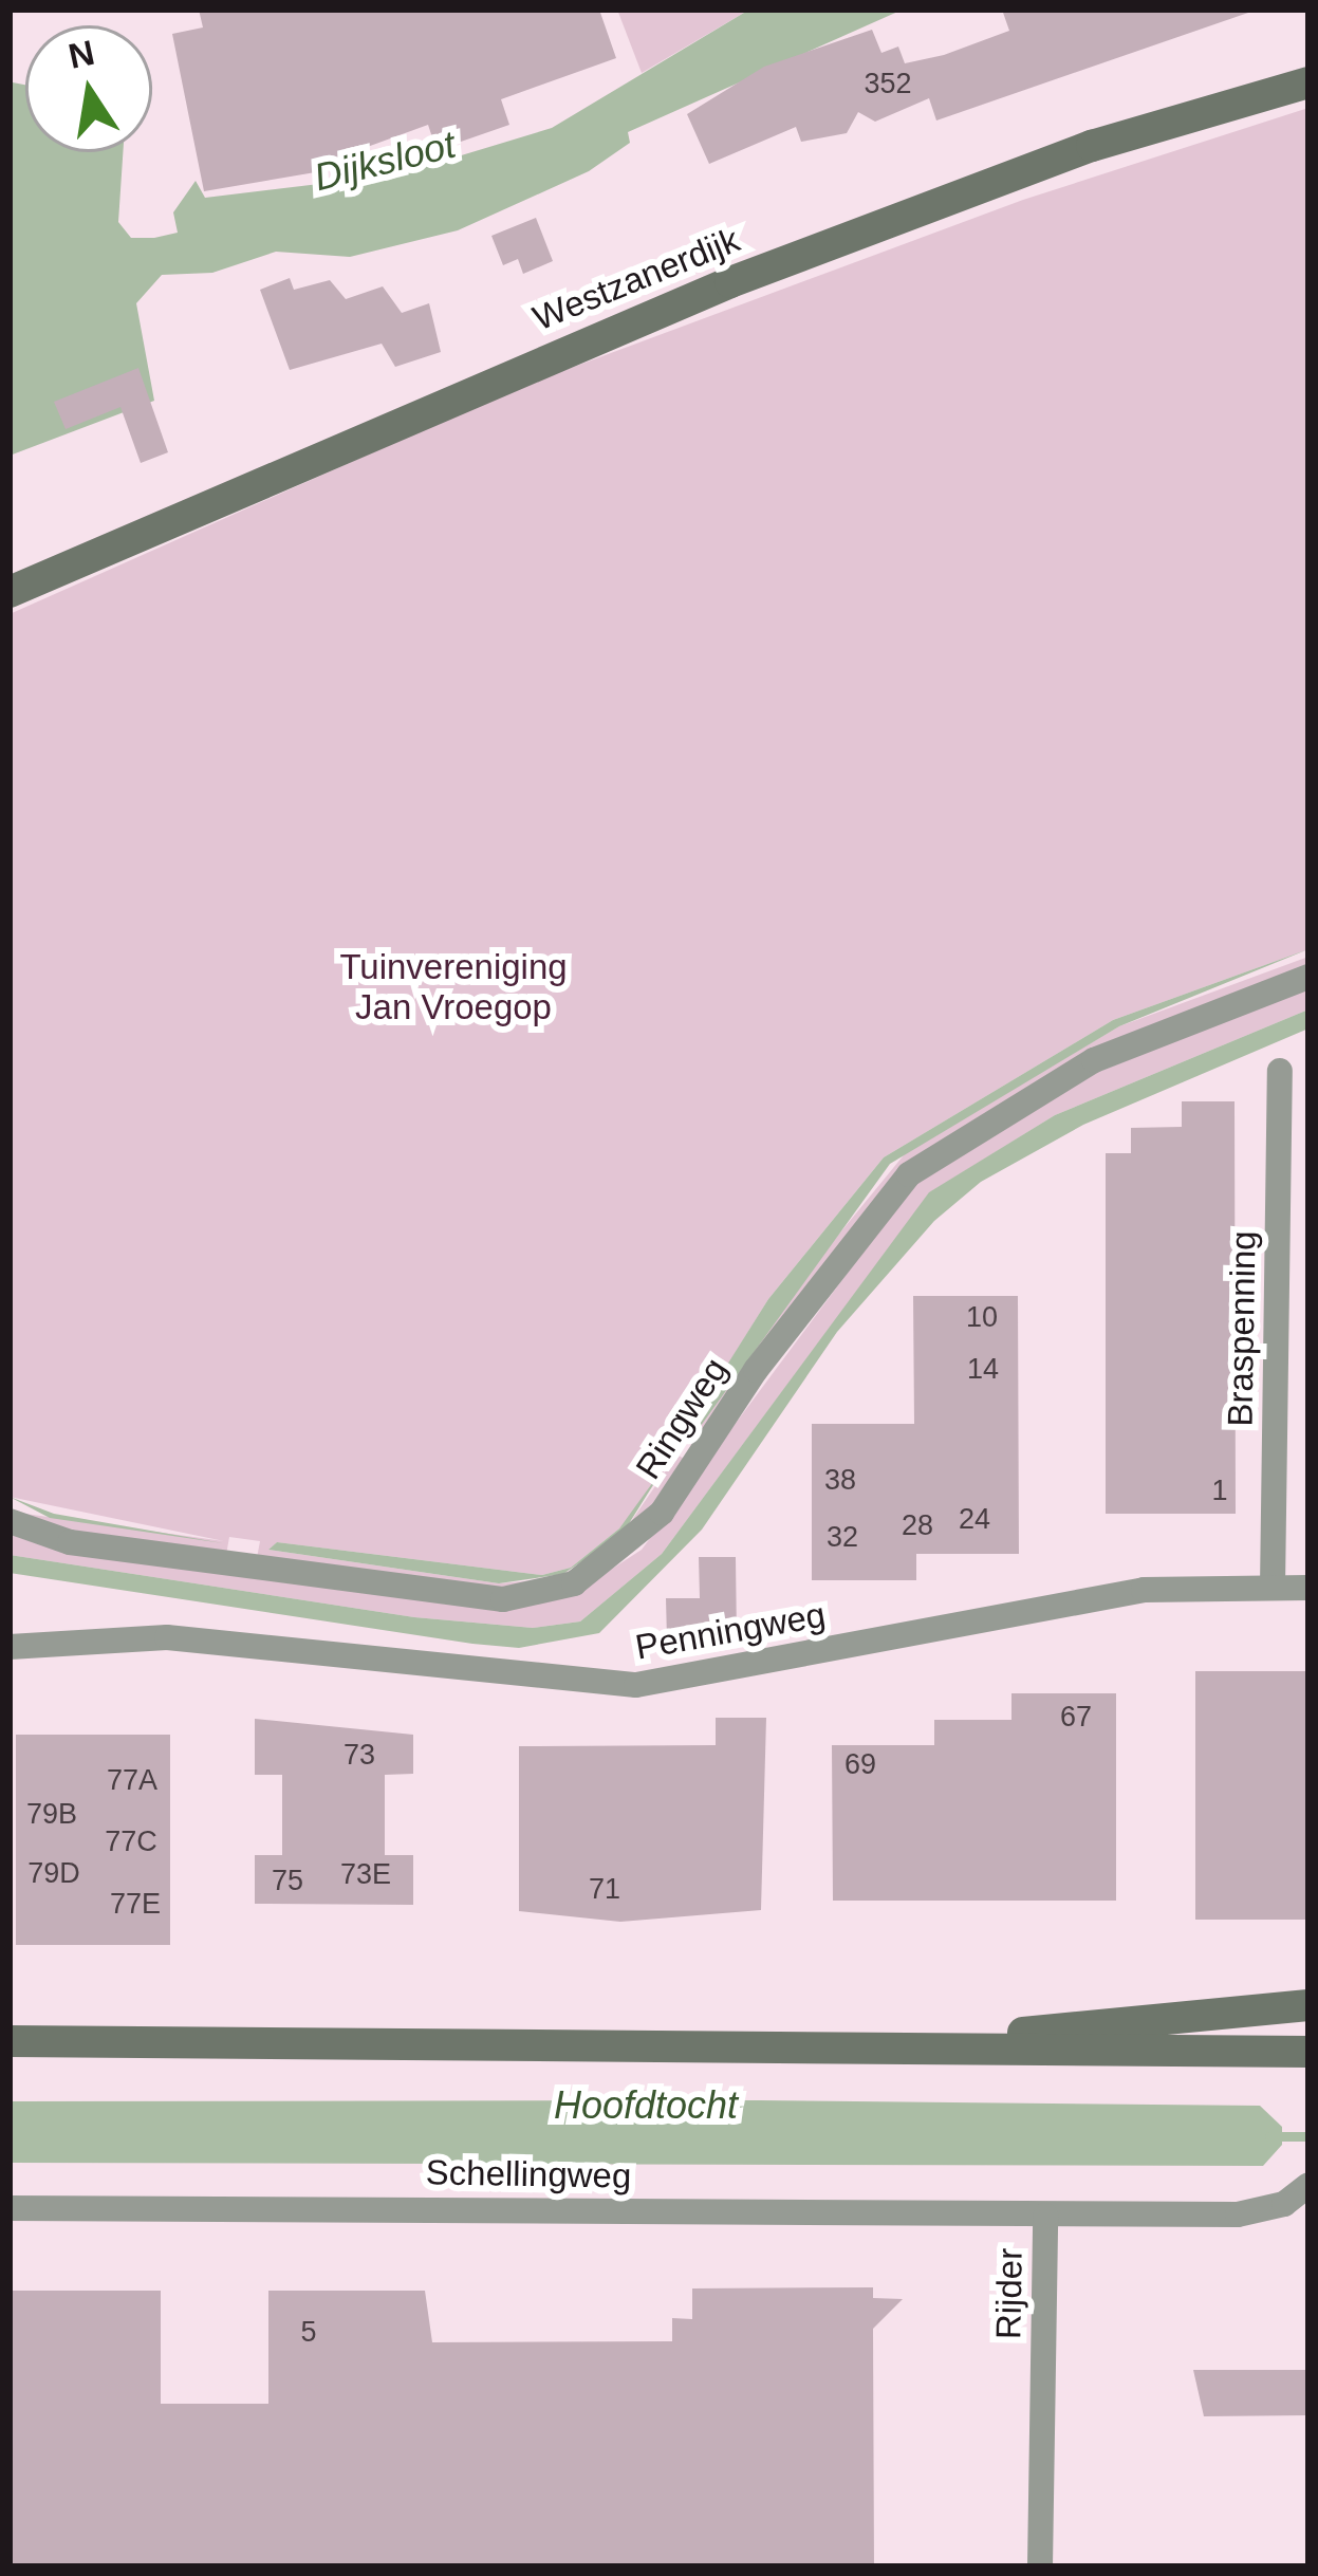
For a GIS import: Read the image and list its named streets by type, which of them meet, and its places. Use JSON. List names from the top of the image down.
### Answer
{
  "streets": {
    "main road": ["Westzanerdijk"],
    "street": [
      "Braspenning",
      "Ringweg",
      "Penningweg",
      "Schellingweg",
      "Rijder"
    ]
  },
  "crossings": [
    ["Braspenning", "Penningweg"],
    ["Schellingweg", "Rijder"]
  ],
  "water": ["Dijksloot", "Hoofdtocht"],
  "parks": ["Tuinvereniging Jan Vroegop"],
  "house_numbers": [
    "352",
    "10",
    "14",
    "38",
    "1",
    "24",
    "28",
    "32",
    "67",
    "73",
    "69",
    "77A",
    "79B",
    "77C",
    "79D",
    "73E",
    "75",
    "71",
    "77E",
    "5"
  ],
  "north": "top"
}
